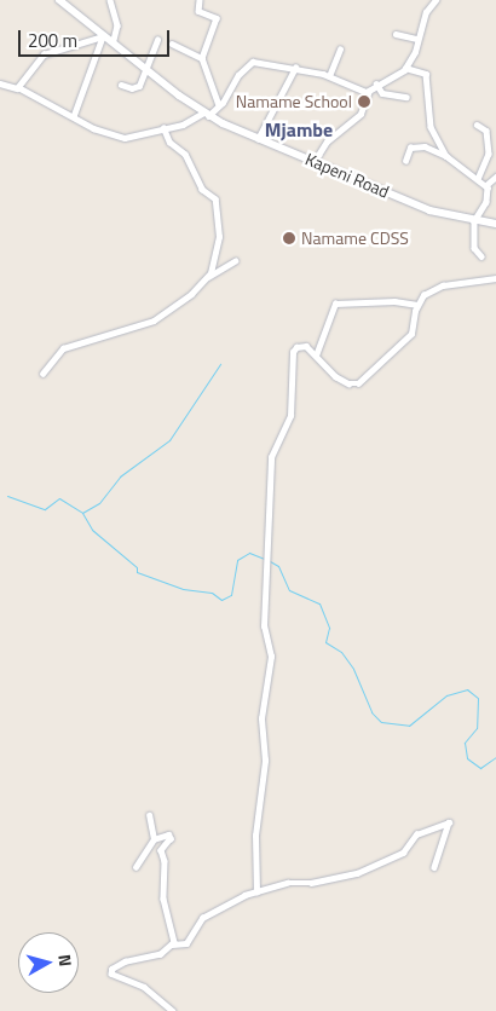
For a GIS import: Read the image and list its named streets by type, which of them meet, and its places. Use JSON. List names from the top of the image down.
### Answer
{
  "streets": {
    "main road": ["Kapeni Road"]
  },
  "districts": ["Mjambe"],
  "places": ["Namame School", "Namame CDSS"],
  "scale_bar": "200 m",
  "north": "right"
}
